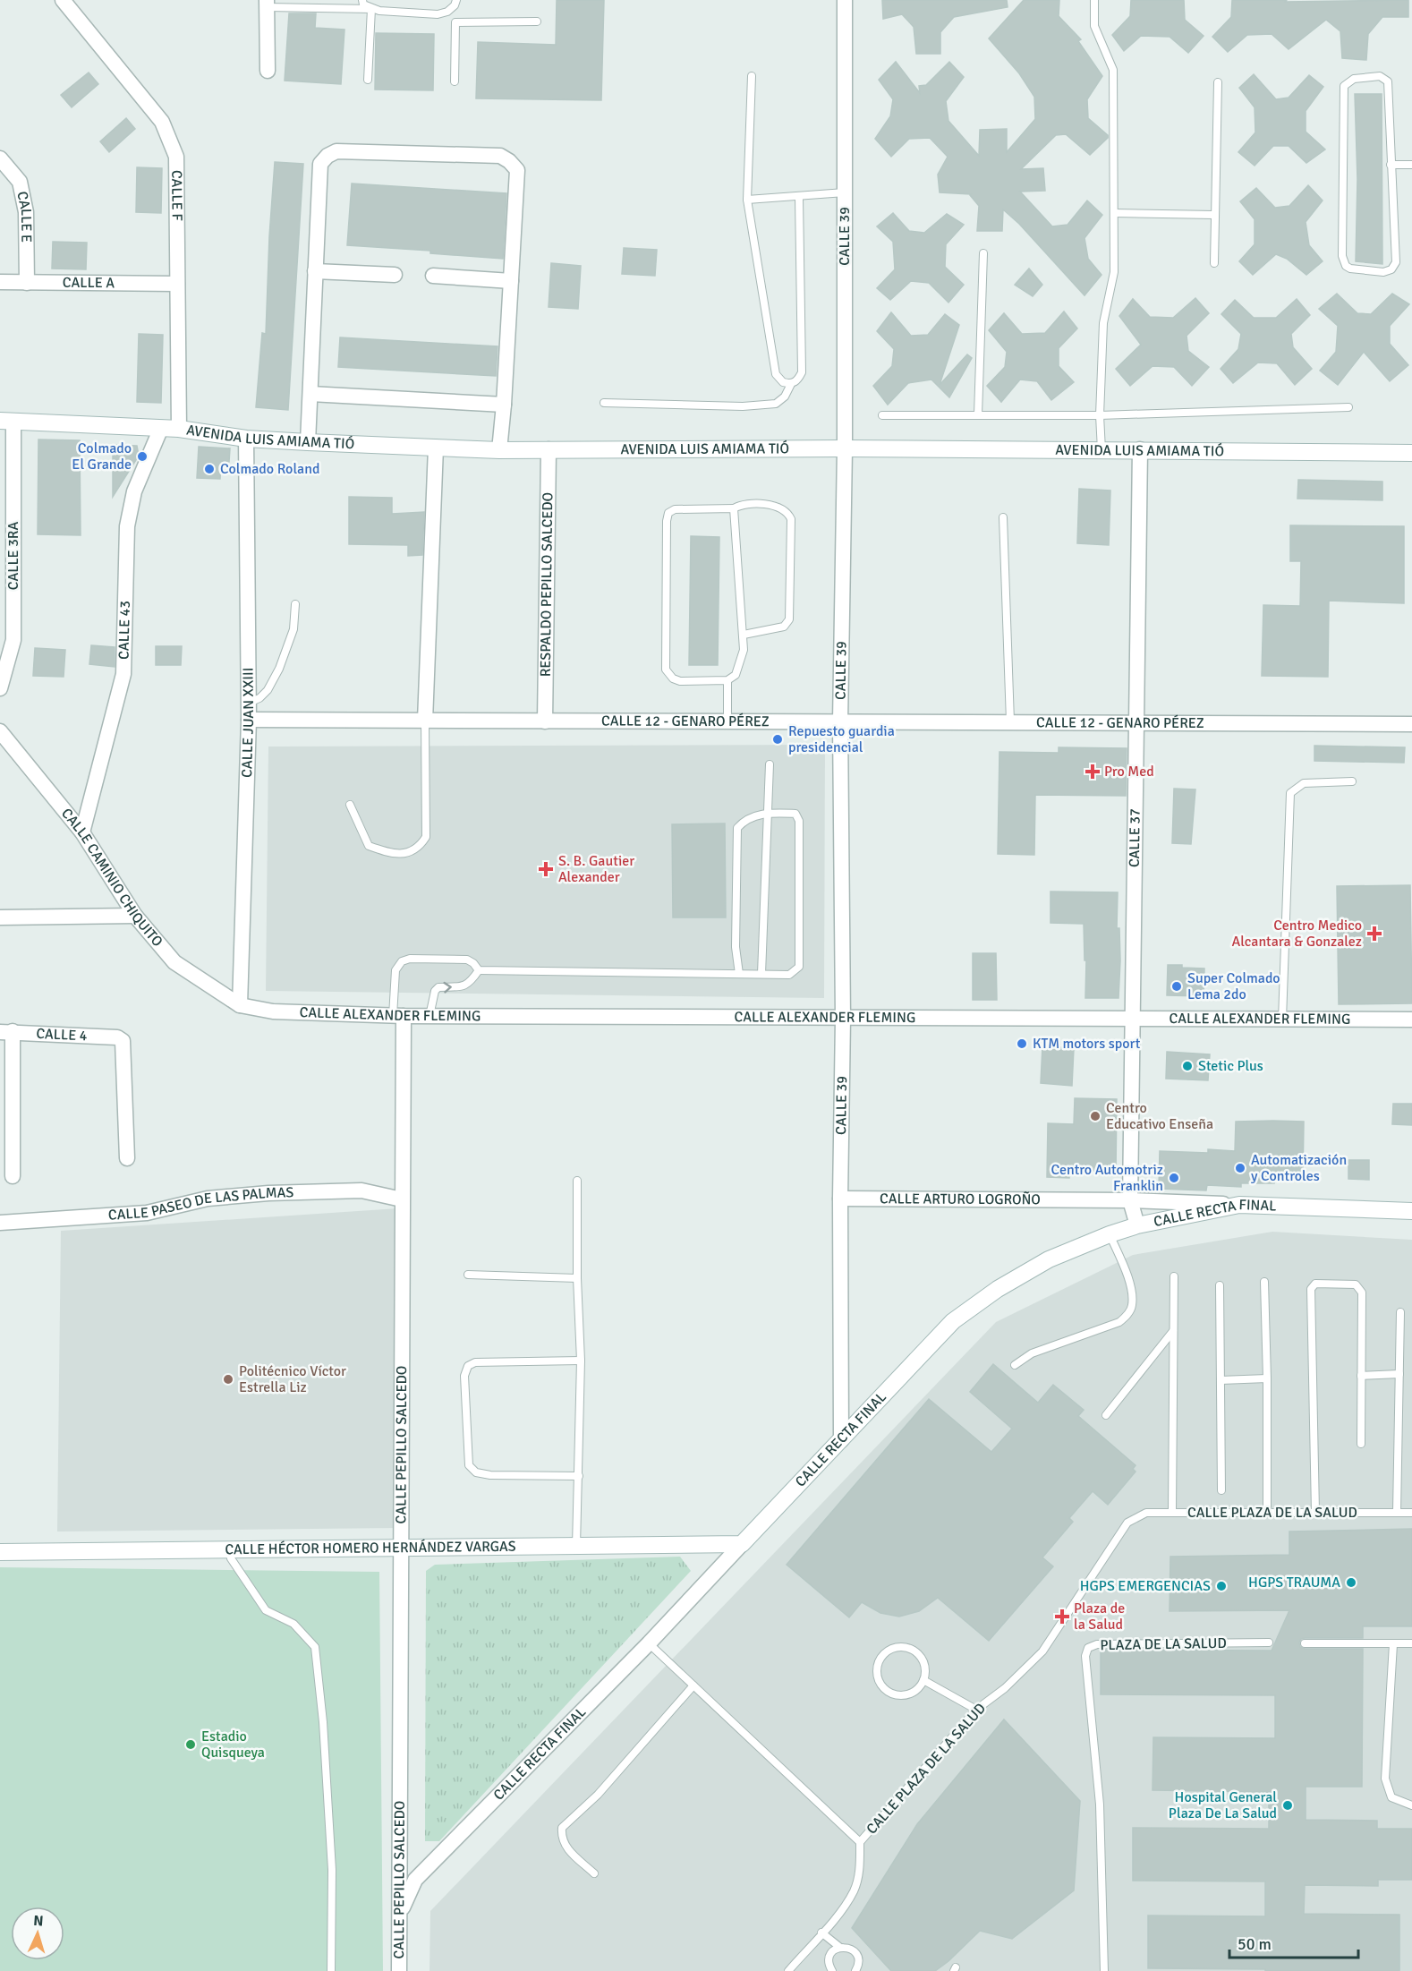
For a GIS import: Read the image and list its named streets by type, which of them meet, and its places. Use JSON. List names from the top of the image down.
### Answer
{
  "streets": {
    "street": [
      "CALLE F",
      "CALLE E",
      "CALLE 39",
      "CALLE A",
      "AVENIDA LUIS AMIAMA TIÓ",
      "CALLE 3RA",
      "RESPALDO PEPILLO SALCEDO",
      "CALLE 43",
      "CALLE JUAN XXIII",
      "CALLE 12 - GENARO PÉREZ",
      "CALLE 37",
      "CALLE CAMINIO CHIQUITO",
      "CALLE ALEXANDER FLEMING",
      "CALLE 4",
      "CALLE ARTURO LOGROÑO",
      "CALLE PASEO DE LAS PALMAS",
      "CALLE RECTA FINAL",
      "CALLE PEPILLO SALCEDO",
      "CALLE HÉCTOR HOMERO HERNÁNDEZ VARGAS"
    ],
    "lane": ["CALLE PLAZA DE LA SALUD", "PLAZA DE LA SALUD"]
  },
  "crossings": [
    ["CALLE F", "CALLE A"],
    ["CALLE F", "AVENIDA LUIS AMIAMA TIÓ"],
    ["CALLE E", "CALLE A"],
    ["CALLE 39", "AVENIDA LUIS AMIAMA TIÓ"],
    ["CALLE 39", "CALLE 12 - GENARO PÉREZ"],
    ["CALLE 39", "CALLE ALEXANDER FLEMING"],
    ["CALLE 39", "CALLE ARTURO LOGROÑO"],
    ["CALLE 39", "CALLE RECTA FINAL"],
    ["AVENIDA LUIS AMIAMA TIÓ", "CALLE 3RA"],
    ["AVENIDA LUIS AMIAMA TIÓ", "RESPALDO PEPILLO SALCEDO"],
    ["AVENIDA LUIS AMIAMA TIÓ", "CALLE 43"],
    ["AVENIDA LUIS AMIAMA TIÓ", "CALLE JUAN XXIII"],
    ["AVENIDA LUIS AMIAMA TIÓ", "CALLE 37"],
    ["RESPALDO PEPILLO SALCEDO", "CALLE 12 - GENARO PÉREZ"],
    ["CALLE 43", "CALLE CAMINIO CHIQUITO"],
    ["CALLE JUAN XXIII", "CALLE 12 - GENARO PÉREZ"],
    ["CALLE JUAN XXIII", "CALLE CAMINIO CHIQUITO"],
    ["CALLE JUAN XXIII", "CALLE ALEXANDER FLEMING"],
    ["CALLE 12 - GENARO PÉREZ", "CALLE 37"],
    ["CALLE 37", "CALLE ALEXANDER FLEMING"],
    ["CALLE 37", "CALLE ARTURO LOGROÑO"],
    ["CALLE 37", "CALLE RECTA FINAL"],
    ["CALLE CAMINIO CHIQUITO", "CALLE ALEXANDER FLEMING"],
    ["CALLE ALEXANDER FLEMING", "CALLE PEPILLO SALCEDO"],
    ["CALLE ARTURO LOGROÑO", "CALLE RECTA FINAL"],
    ["CALLE PASEO DE LAS PALMAS", "CALLE PEPILLO SALCEDO"],
    ["CALLE RECTA FINAL", "CALLE PEPILLO SALCEDO"],
    ["CALLE RECTA FINAL", "CALLE HÉCTOR HOMERO HERNÁNDEZ VARGAS"],
    ["CALLE PEPILLO SALCEDO", "CALLE HÉCTOR HOMERO HERNÁNDEZ VARGAS"]
  ],
  "places": {
    "other": [
      "Colmado El Grande",
      "Colmado Roland",
      "Repuesto guardia presidencial",
      "Super Colmado Lema 2do",
      "KTM motors sport",
      "Stetic Plus",
      "Centro Educativo Enseña",
      "Automatización y Controles",
      "Centro Automotriz Franklin",
      "Politécnico Víctor Estrella Liz",
      "HGPS TRAUMA",
      "HGPS EMERGENCIAS",
      "Estadio Quisqueya",
      "Hospital General Plaza De La Salud"
    ],
    "health": [
      "Pro Med",
      "S. B. Gautier Alexander",
      "Centro Medico Alcantara & Gonzalez",
      "Plaza de la Salud"
    ]
  },
  "scale_bar": "50 m",
  "north": "top"
}
